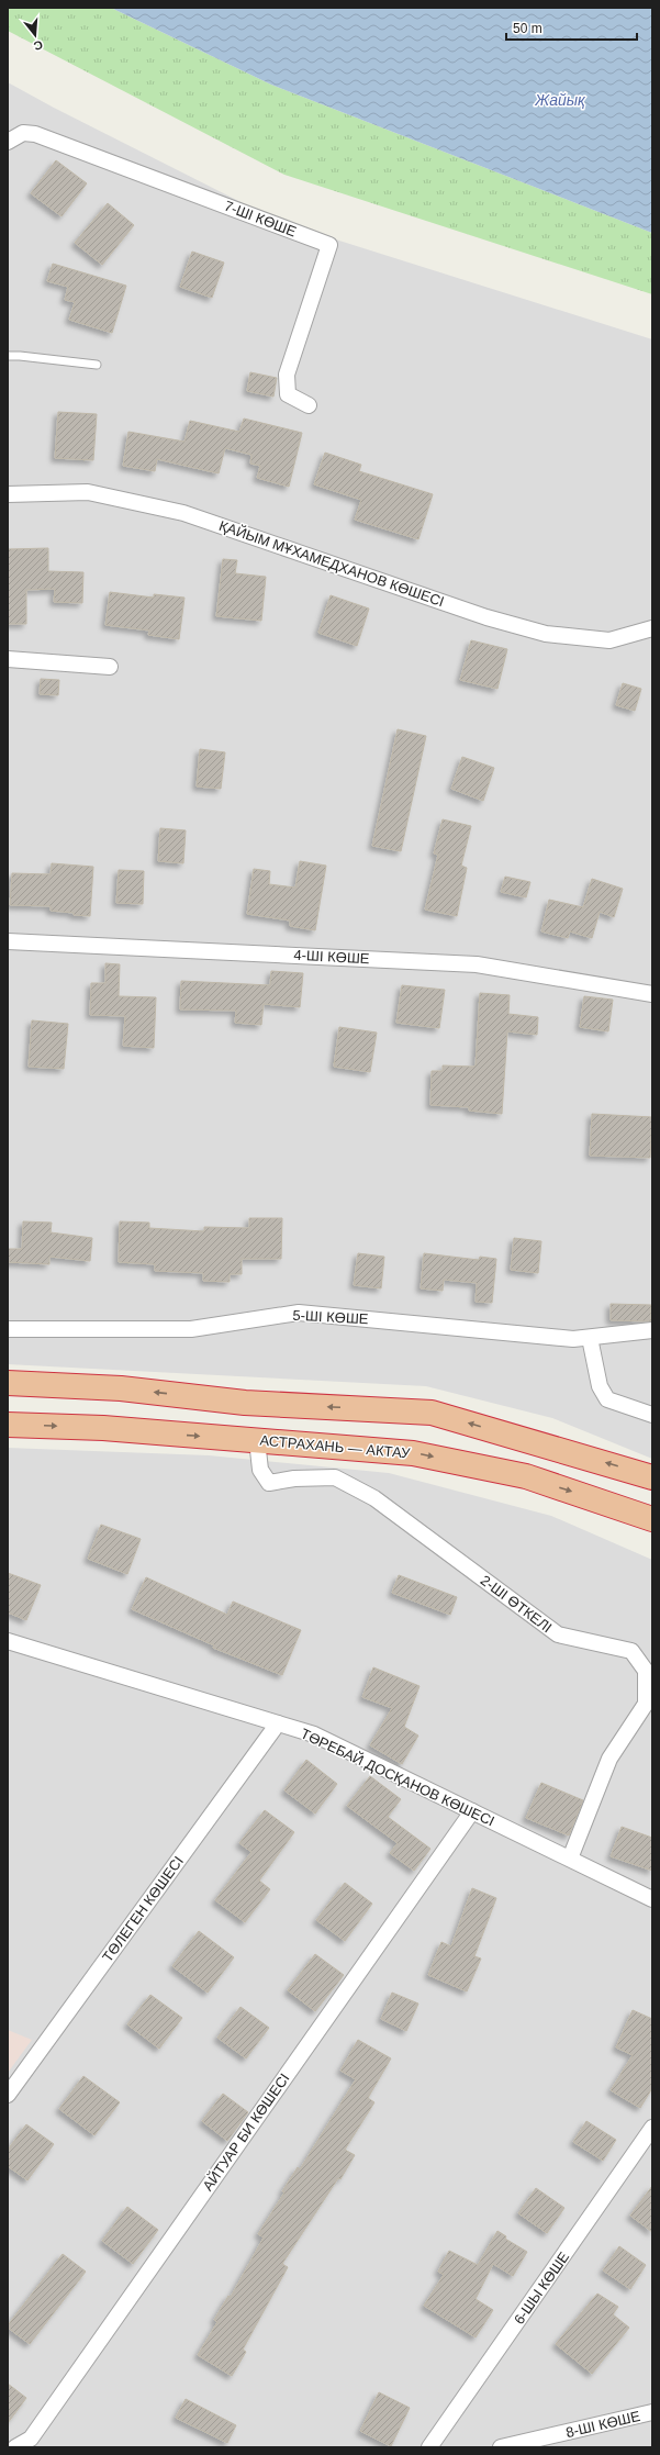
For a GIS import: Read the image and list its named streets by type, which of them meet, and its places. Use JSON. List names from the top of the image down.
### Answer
{
  "streets": {
    "highway": ["АСТРАХАНЬ — АКТАУ"],
    "street": [
      "7-ШI КӨШЕ",
      "ҚАЙЫМ МҰХАМЕДХАНОВ КӨШЕСI",
      "4-ШI КӨШЕ",
      "5-ШI КӨШЕ",
      "2-ШІ ӨТКЕЛІ",
      "ТӨРЕБАЙ ДОСҚАНОВ КӨШЕСІ",
      "ТӨЛЕГЕН КӨШЕСІ",
      "АЙТУАР БИ КӨШЕСІ",
      "6-ШЫ КӨШЕ",
      "8-ШI КӨШЕ"
    ]
  },
  "crossings": [
    ["АСТРАХАНЬ — АКТАУ", "2-ШІ ӨТКЕЛІ"],
    ["2-ШІ ӨТКЕЛІ", "ТӨРЕБАЙ ДОСҚАНОВ КӨШЕСІ"],
    ["ТӨРЕБАЙ ДОСҚАНОВ КӨШЕСІ", "ТӨЛЕГЕН КӨШЕСІ"],
    ["ТӨРЕБАЙ ДОСҚАНОВ КӨШЕСІ", "АЙТУАР БИ КӨШЕСІ"]
  ],
  "water": ["Жайық"],
  "scale_bar": "50 m",
  "north": "bottom"
}
